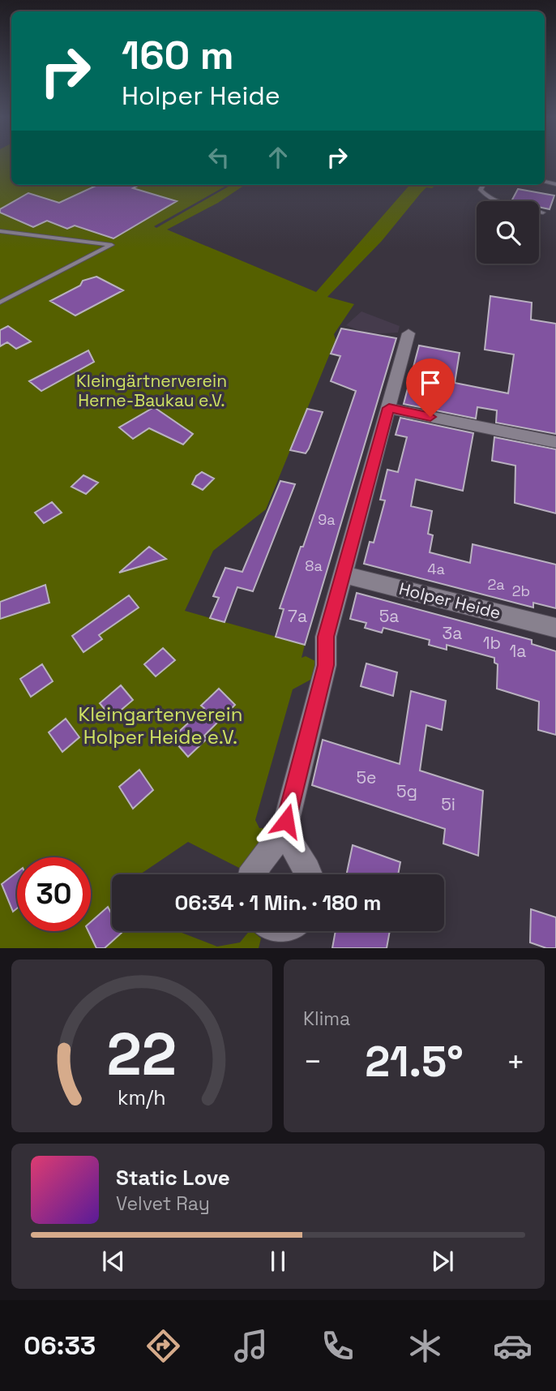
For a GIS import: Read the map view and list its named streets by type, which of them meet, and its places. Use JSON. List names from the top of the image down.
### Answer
{
  "streets": {
    "street": ["Holper Heide"]
  },
  "parks": ["Kleingärtnerverein Herne-Baukau e.V.", "Kleingartenverein Holper Heide e.V."],
  "house_numbers": [
    "9a",
    "8a",
    "4a",
    "2a",
    "2b",
    "7a",
    "5a",
    "3a",
    "1b",
    "1a",
    "5e",
    "5g",
    "5i"
  ],
  "page": {
    "turn": ["160 m", "Holper Heide"],
    "limit": "30",
    "trip": "06:34 · 1 Min. · 180 m",
    "tile": "Klima",
    "heat": ["−", "21.5°", "+"],
    "song": ["Static Love", "Velvet Ray"],
    "tabs": "06:33",
    "gauge": ["22", "km/h"]
  }
}
